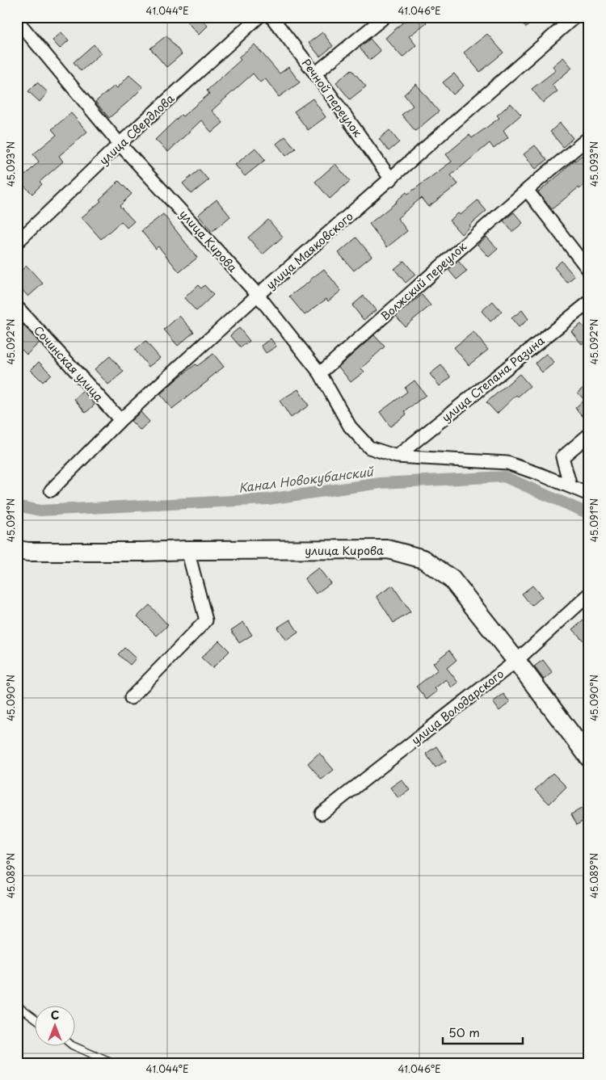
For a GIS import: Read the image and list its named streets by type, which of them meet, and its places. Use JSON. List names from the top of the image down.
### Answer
{
  "streets": {
    "main road": ["улица Кирова"],
    "street": [
      "Речной переулок",
      "улица Свердлова",
      "улица Маяковского",
      "Волжский переулок",
      "Сочинская улица",
      "улица Степана Разина",
      "улица Володарского"
    ]
  },
  "crossings": [
    ["Речной переулок", "улица Маяковского"],
    ["улица Свердлова", "улица Кирова"],
    ["улица Кирова", "улица Маяковского"],
    ["улица Кирова", "Волжский переулок"],
    ["улица Кирова", "улица Степана Разина"],
    ["улица Кирова", "улица Володарского"],
    ["улица Маяковского", "Сочинская улица"]
  ],
  "water": ["Канал Новокубанский"],
  "scale_bar": "50 m",
  "north": "top",
  "coordinates": [
    "41.044°E",
    "41.046°E",
    "45.093°N",
    "45.092°N",
    "45.091°N",
    "45.090°N",
    "45.089°N"
  ]
}
